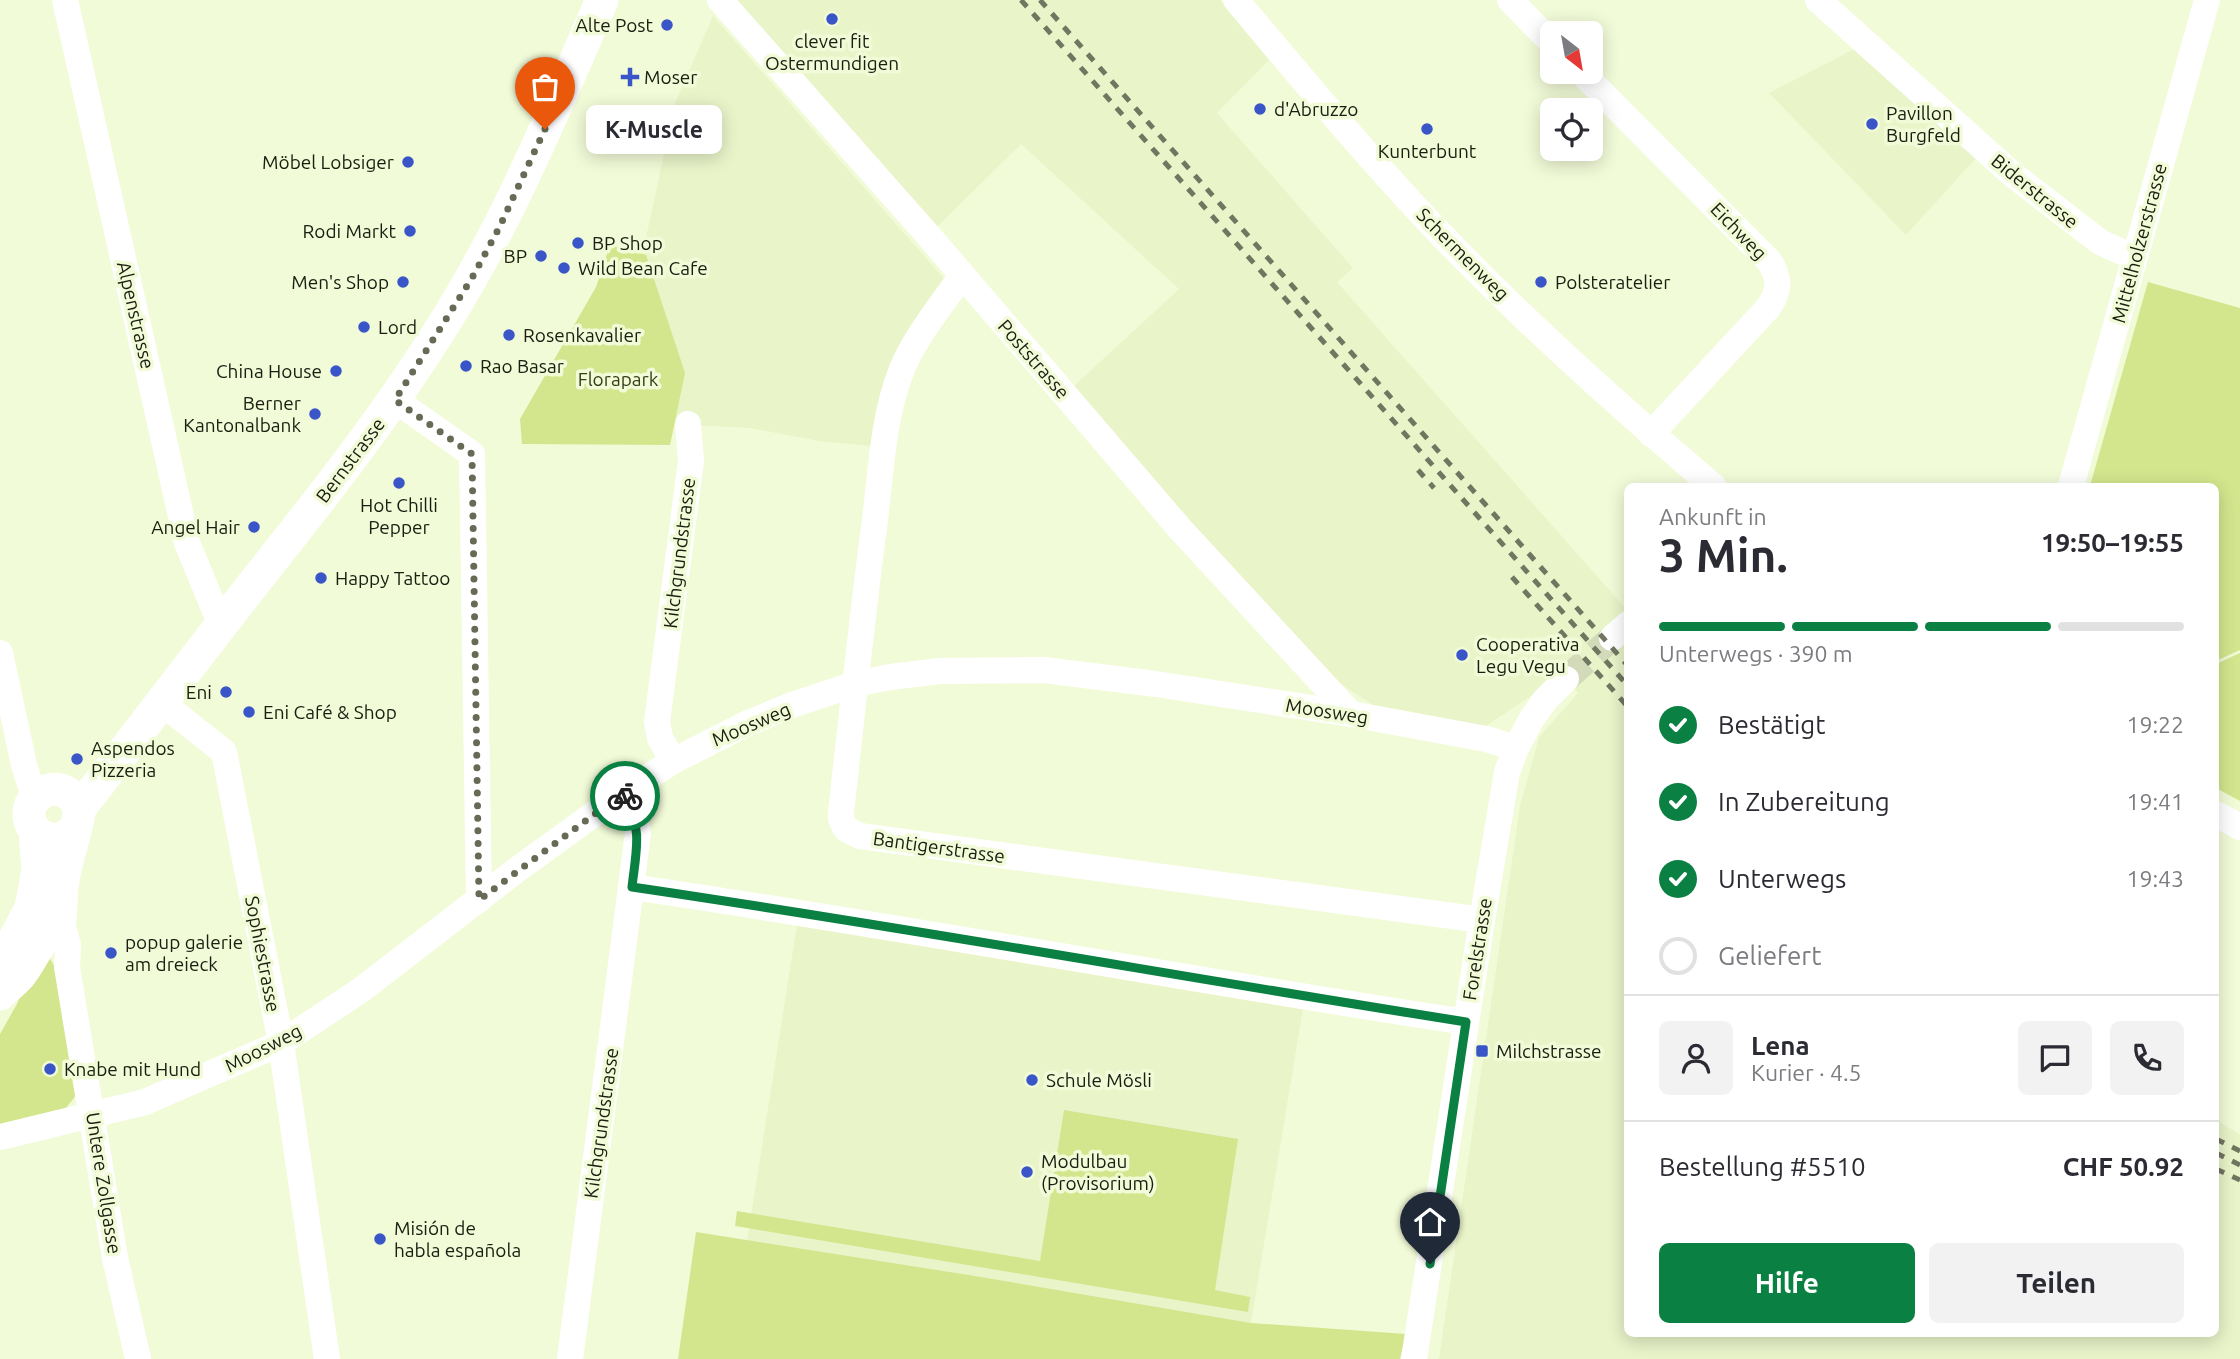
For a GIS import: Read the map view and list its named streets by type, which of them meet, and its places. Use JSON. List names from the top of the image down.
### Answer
{
  "streets": {
    "main road": ["Bernstrasse"],
    "street": [
      "Biderstrasse",
      "Eichweg",
      "Mittelholzerstrasse",
      "Schermenweg",
      "Alpenstrasse",
      "Poststrasse",
      "Kilchgrundstrasse",
      "Moosweg",
      "Bantigerstrasse",
      "Forelstrasse",
      "Sophiestrasse",
      "Untere Zollgasse"
    ]
  },
  "crossings": [
    ["Biderstrasse", "Mittelholzerstrasse"],
    ["Eichweg", "Schermenweg"],
    ["Alpenstrasse", "Bernstrasse"],
    ["Poststrasse", "Moosweg"],
    ["Poststrasse", "Bantigerstrasse"],
    ["Bernstrasse", "Sophiestrasse"],
    ["Bernstrasse", "Untere Zollgasse"],
    ["Kilchgrundstrasse", "Moosweg"],
    ["Moosweg", "Bantigerstrasse"],
    ["Moosweg", "Forelstrasse"],
    ["Moosweg", "Sophiestrasse"],
    ["Moosweg", "Untere Zollgasse"],
    ["Bantigerstrasse", "Forelstrasse"]
  ],
  "parks": ["Florapark"],
  "places": {
    "other": [
      "clever fit Ostermundigen",
      "Alte Post",
      "d'Abruzzo",
      "Pavillon Burgfeld",
      "K-Muscle",
      "Kunterbunt",
      "Möbel Lobsiger",
      "Rodi Markt",
      "BP Shop",
      "BP",
      "Wild Bean Cafe",
      "Men's Shop",
      "Polsteratelier",
      "Lord",
      "Rosenkavalier",
      "Rao Basar",
      "China House",
      "Berner Kantonalbank",
      "Hot Chilli Pepper",
      "Angel Hair",
      "Happy Tattoo",
      "Cooperativa Legu Vegu",
      "Eni",
      "Eni Café & Shop",
      "Aspendos Pizzeria",
      "popup galerie am dreieck",
      "Knabe mit Hund",
      "Schule Mösli",
      "Modulbau (Provisorium)",
      "Misión de habla española"
    ],
    "health": ["Moser"],
    "transit": ["Milchstrasse"]
  },
  "north": "bottom right",
  "page": {
    "bubble": "K-Muscle",
    "heading": ["3 Min.", "Ankunft in", "19:50–19:55"],
    "panel": [
      "Lena",
      "Kurier · 4.5",
      "Bestellung #5510",
      "CHF 50.92"
    ],
    "bar": "Unterwegs · 390 m",
    "list": [
      ["Bestätigt", "19:22"],
      ["In Zubereitung", "19:41"],
      ["Unterwegs", "19:43"],
      "Geliefert"
    ],
    "buttons": ["Hilfe", "Teilen"]
  }
}
